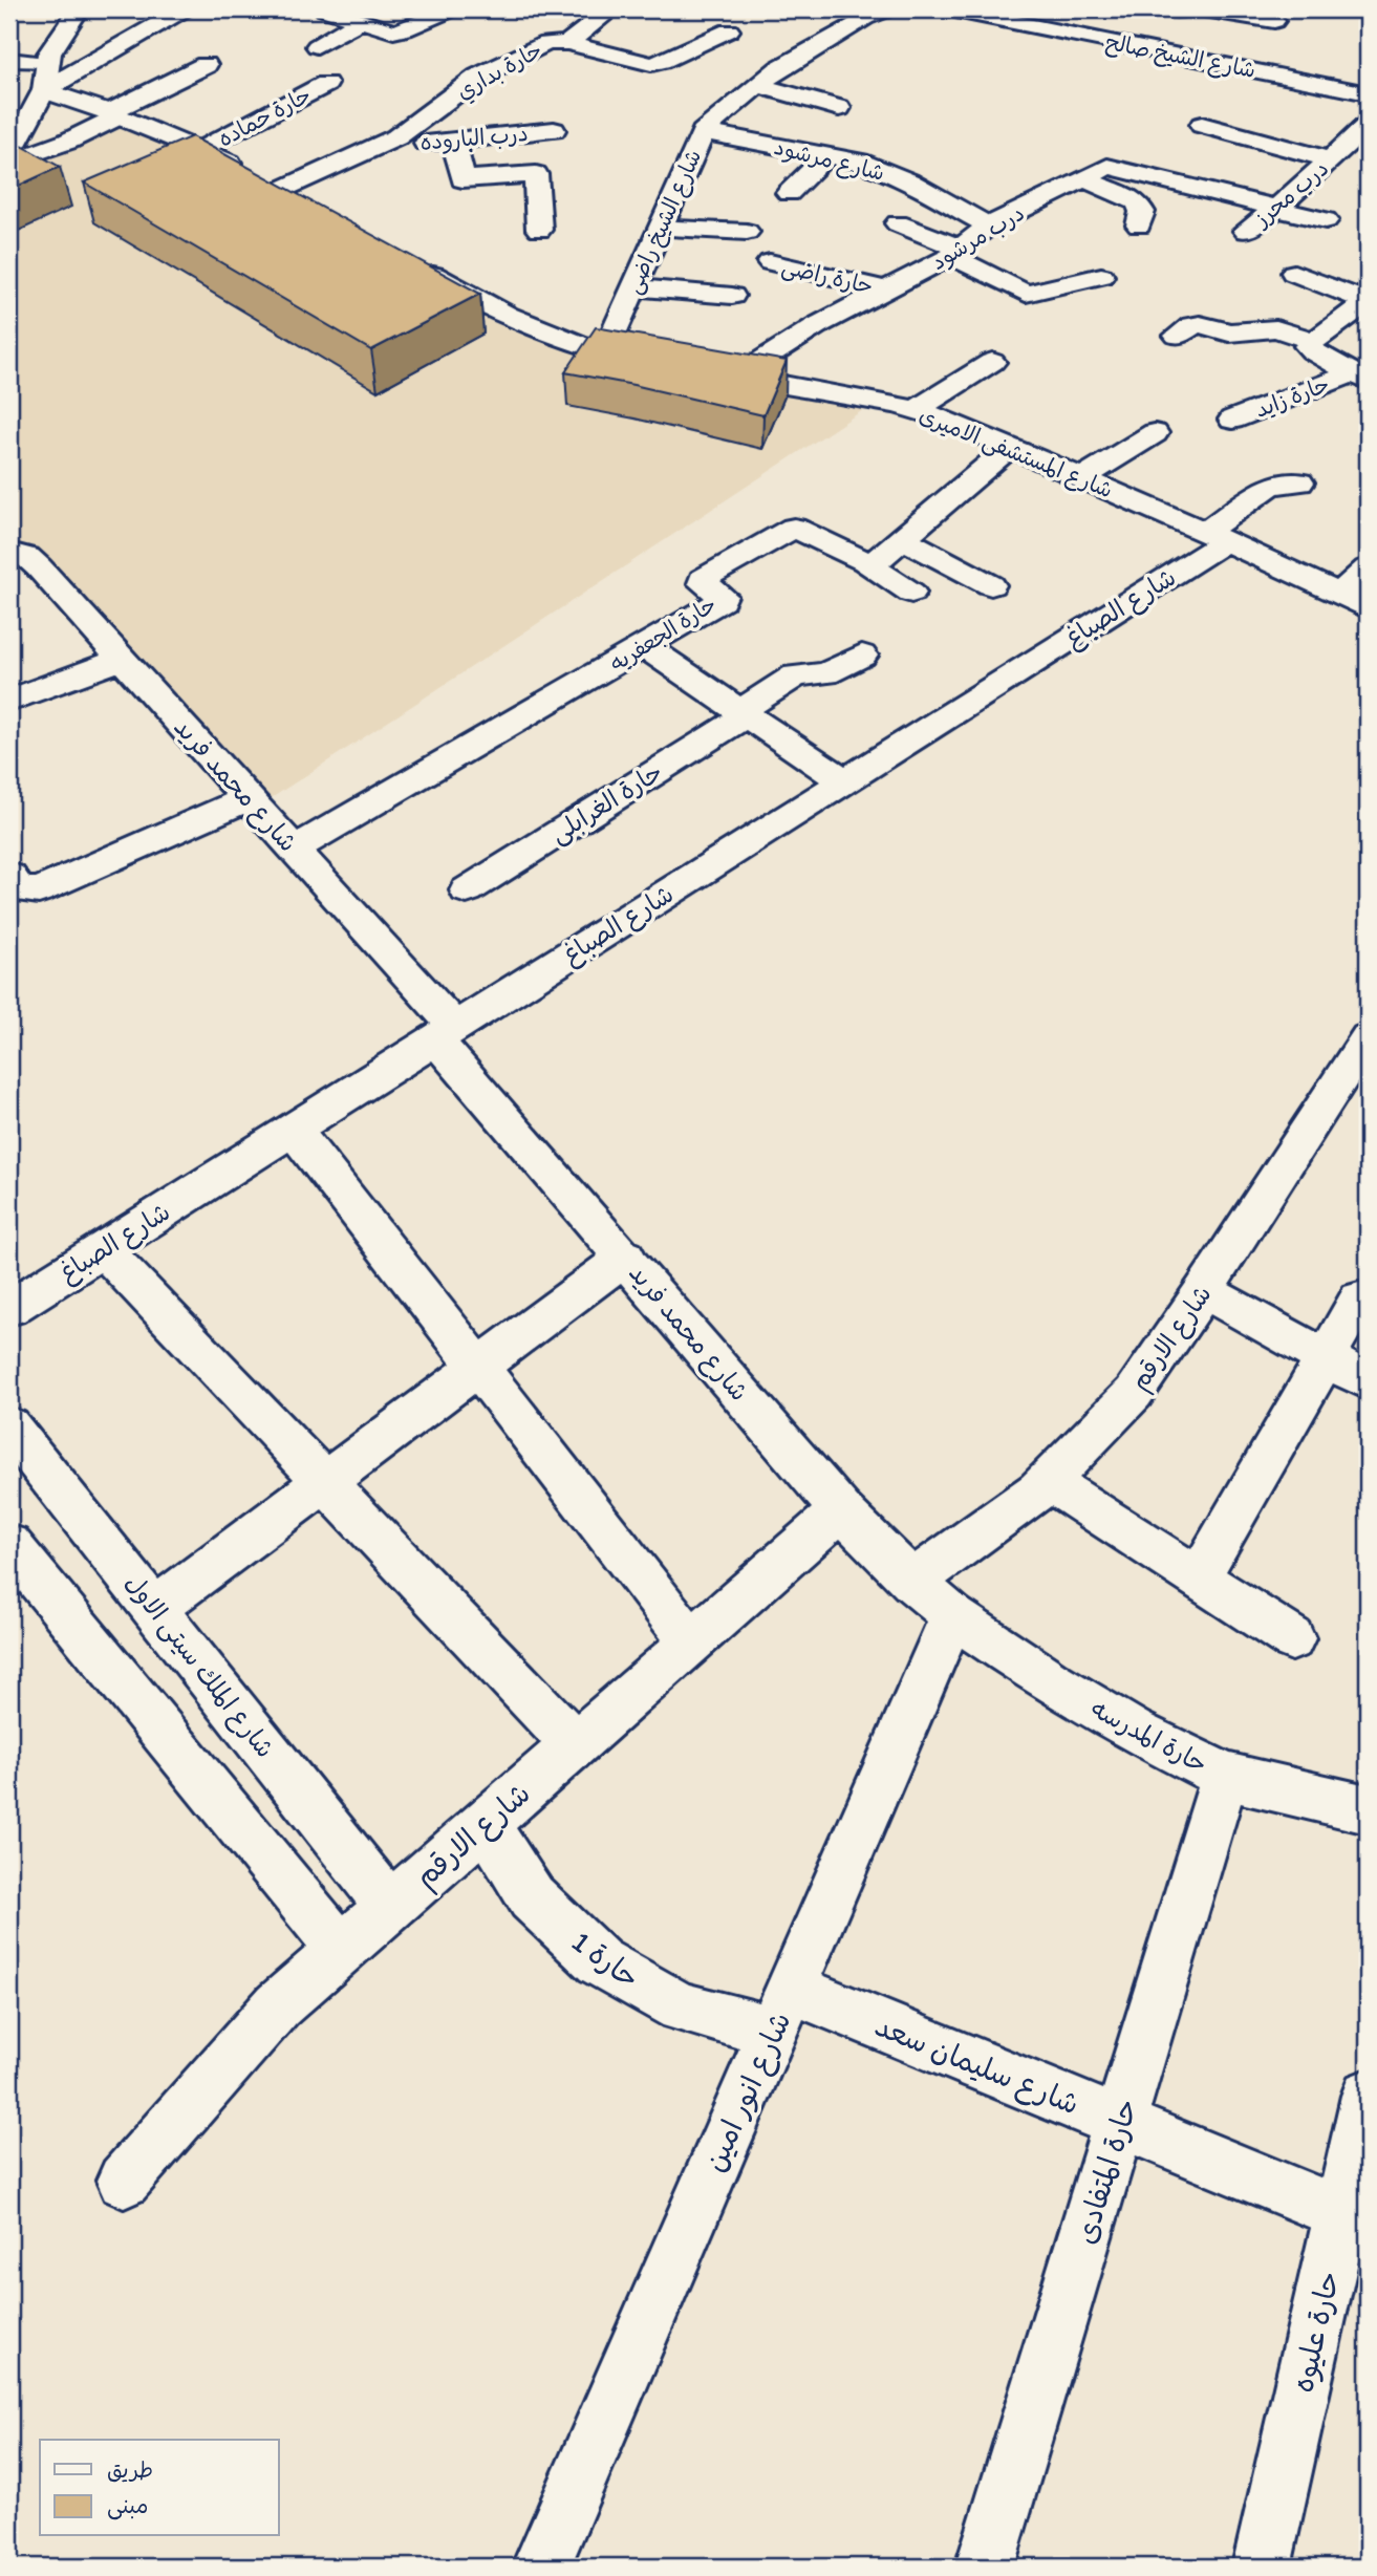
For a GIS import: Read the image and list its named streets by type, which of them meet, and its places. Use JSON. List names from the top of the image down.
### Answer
{
  "streets": {
    "street": [
      "شارع الشيخ صالح",
      "حارة بداري",
      "حارة حماده",
      "درب الباروده",
      "شارع مرشود",
      "درب محرز",
      "شارع الشيخ راضى",
      "درب مرشود",
      "حارة راضى",
      "حارة زايد",
      "شارع المستشفى الاميرى",
      "شارع الصباغ",
      "حارة الجعفريه",
      "شارع محمد فريد",
      "حارة الغرابلى",
      "شارع الارقم",
      "شارع الملك سيتى الاول",
      "حارة المدرسه",
      "حارة 1",
      "شارع سليمان سعد",
      "شارع انور امين",
      "حارة المتفادى",
      "حارة عليوه"
    ]
  },
  "crossings": [
    ["حارة بداري", "درب الباروده"],
    ["شارع مرشود", "شارع الشيخ راضى"],
    ["شارع مرشود", "درب مرشود"],
    ["درب محرز", "درب مرشود"],
    ["درب مرشود", "حارة راضى"],
    ["درب مرشود", "شارع المستشفى الاميرى"],
    ["شارع المستشفى الاميرى", "شارع الصباغ"],
    ["شارع الصباغ", "شارع محمد فريد"],
    ["حارة الجعفريه", "شارع محمد فريد"],
    ["شارع محمد فريد", "شارع الارقم"],
    ["شارع محمد فريد", "حارة المدرسه"],
    ["شارع محمد فريد", "شارع انور امين"],
    ["شارع الارقم", "شارع الملك سيتى الاول"],
    ["شارع الارقم", "حارة 1"],
    ["حارة المدرسه", "شارع انور امين"],
    ["حارة المدرسه", "حارة المتفادى"],
    ["حارة 1", "شارع سليمان سعد"],
    ["حارة 1", "شارع انور امين"],
    ["شارع سليمان سعد", "شارع انور امين"],
    ["شارع سليمان سعد", "حارة المتفادى"],
    ["شارع سليمان سعد", "حارة عليوه"]
  ],
  "legend": ["طريق", "مبنى"]
}
